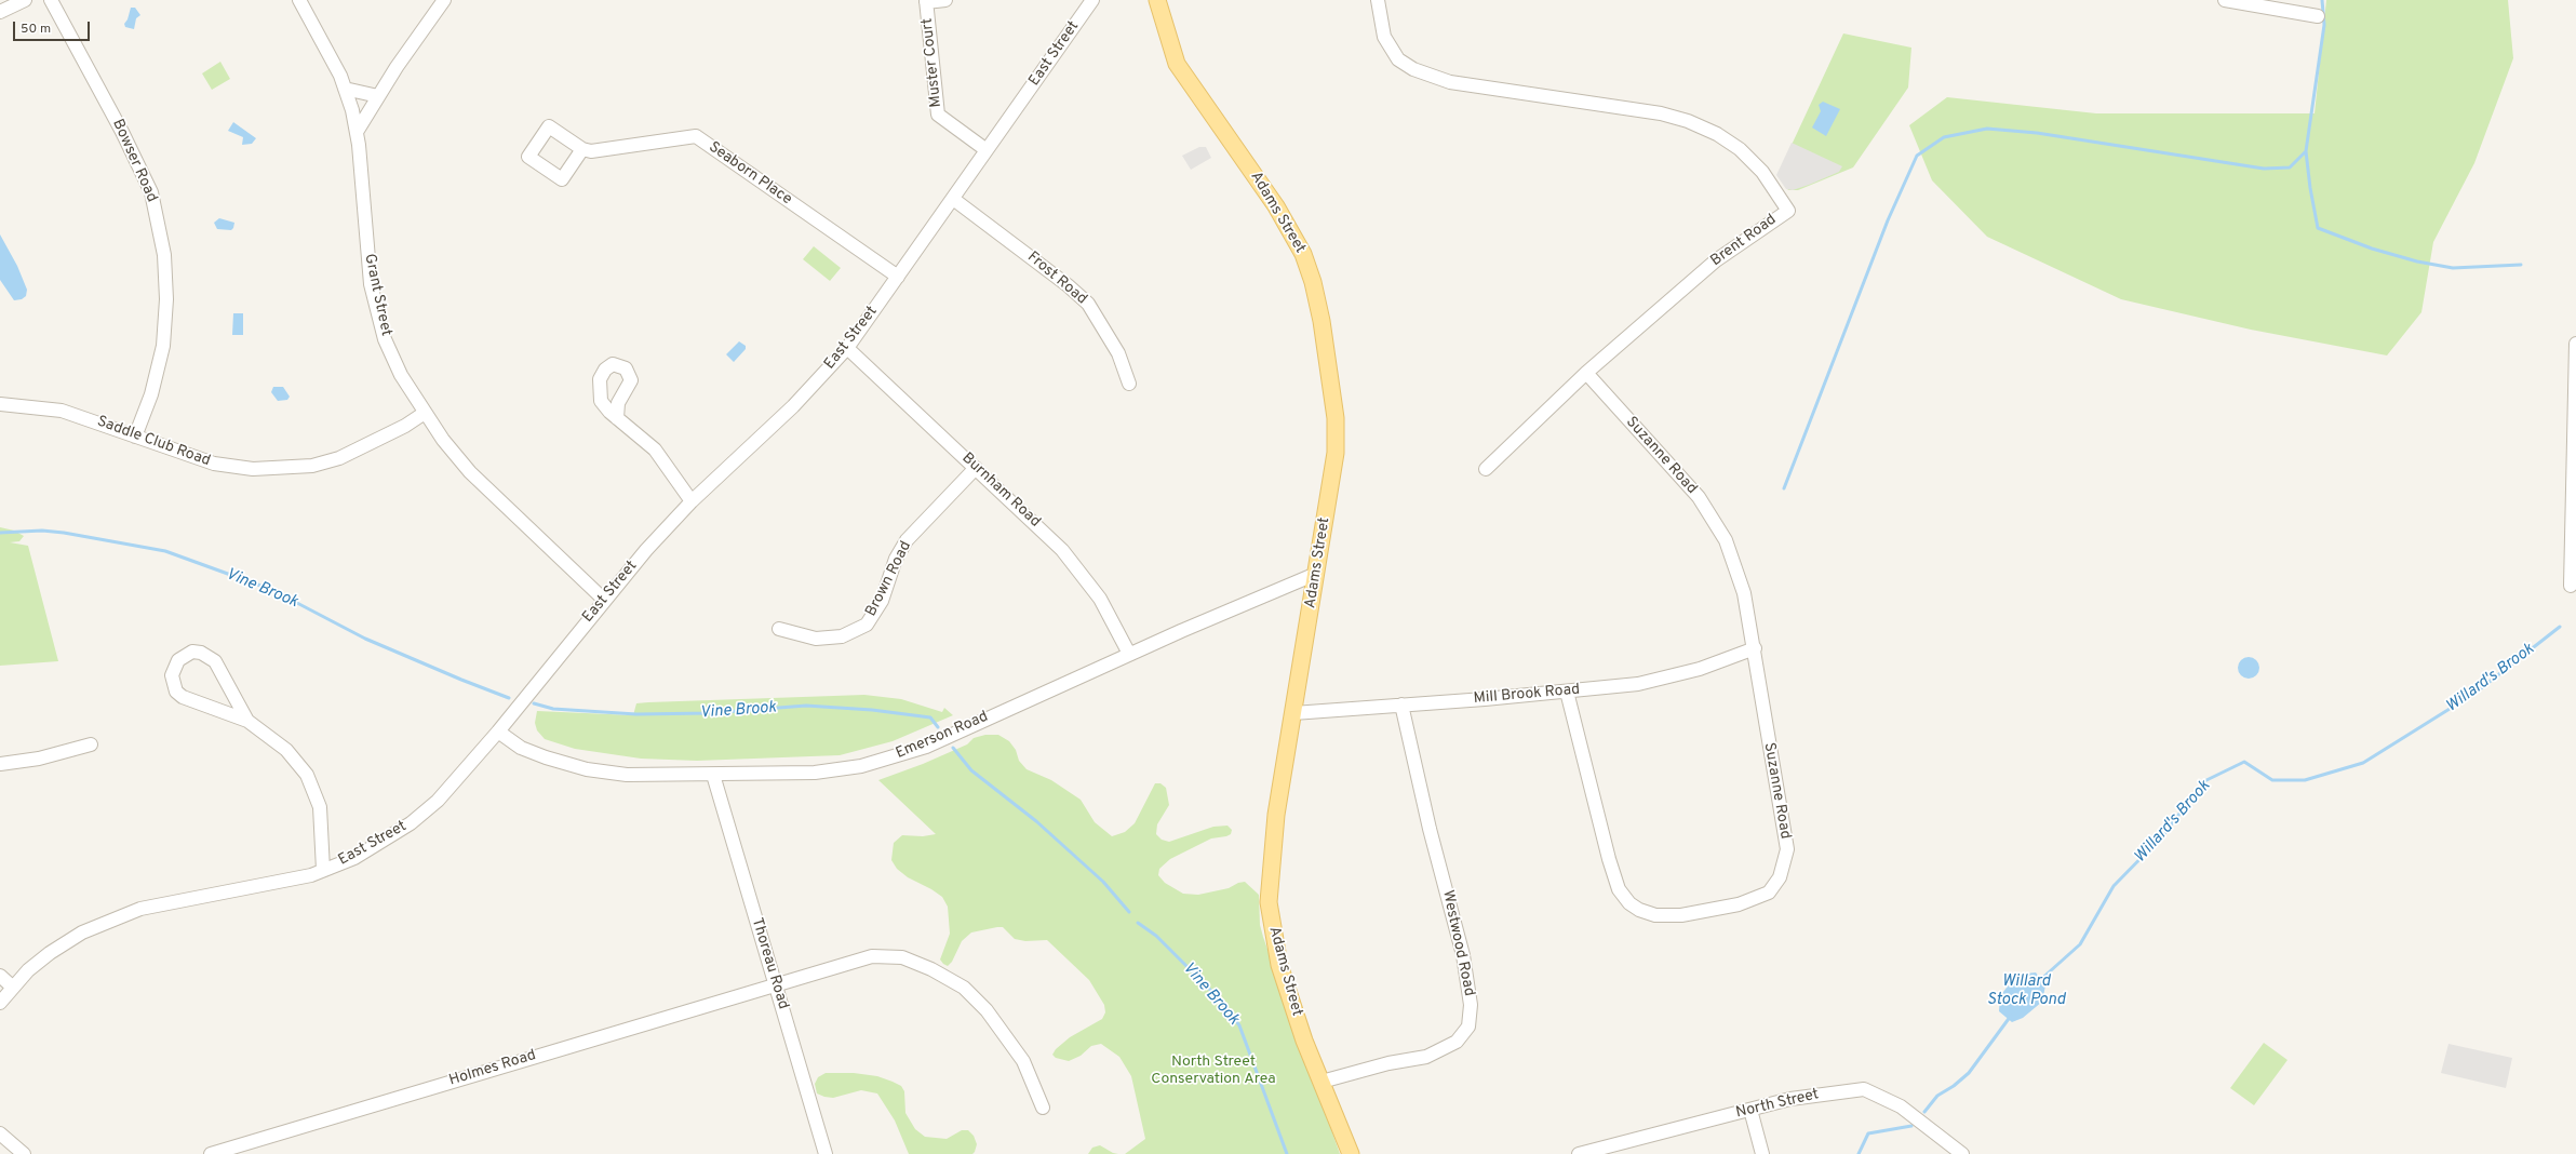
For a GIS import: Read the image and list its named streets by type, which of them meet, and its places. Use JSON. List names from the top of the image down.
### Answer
{
  "streets": {
    "main road": ["Adams Street"],
    "street": [
      "East Street",
      "Muster Court",
      "Bowser Road",
      "Seaborn Place",
      "Brent Road",
      "Frost Road",
      "Grant Street",
      "Saddle Club Road",
      "Suzanne Road",
      "Burnham Road",
      "Brown Road",
      "Mill Brook Road",
      "Emerson Road",
      "Westwood Road",
      "Thoreau Road",
      "Holmes Road",
      "North Street"
    ]
  },
  "crossings": [
    ["East Street", "Muster Court"],
    ["East Street", "Seaborn Place"],
    ["East Street", "Frost Road"],
    ["East Street", "Grant Street"],
    ["East Street", "Burnham Road"],
    ["East Street", "Emerson Road"],
    ["Bowser Road", "Saddle Club Road"],
    ["Adams Street", "Mill Brook Road"],
    ["Adams Street", "Emerson Road"],
    ["Adams Street", "Westwood Road"],
    ["Brent Road", "Suzanne Road"],
    ["Grant Street", "Saddle Club Road"],
    ["Suzanne Road", "Mill Brook Road"],
    ["Burnham Road", "Brown Road"],
    ["Burnham Road", "Emerson Road"],
    ["Mill Brook Road", "Westwood Road"],
    ["Emerson Road", "Thoreau Road"],
    ["Thoreau Road", "Holmes Road"]
  ],
  "water": ["Vine Brook", "Willard's Brook", "Willard Stock Pond"],
  "parks": ["North Street Conservation Area"],
  "scale_bar": "50 m"
}
